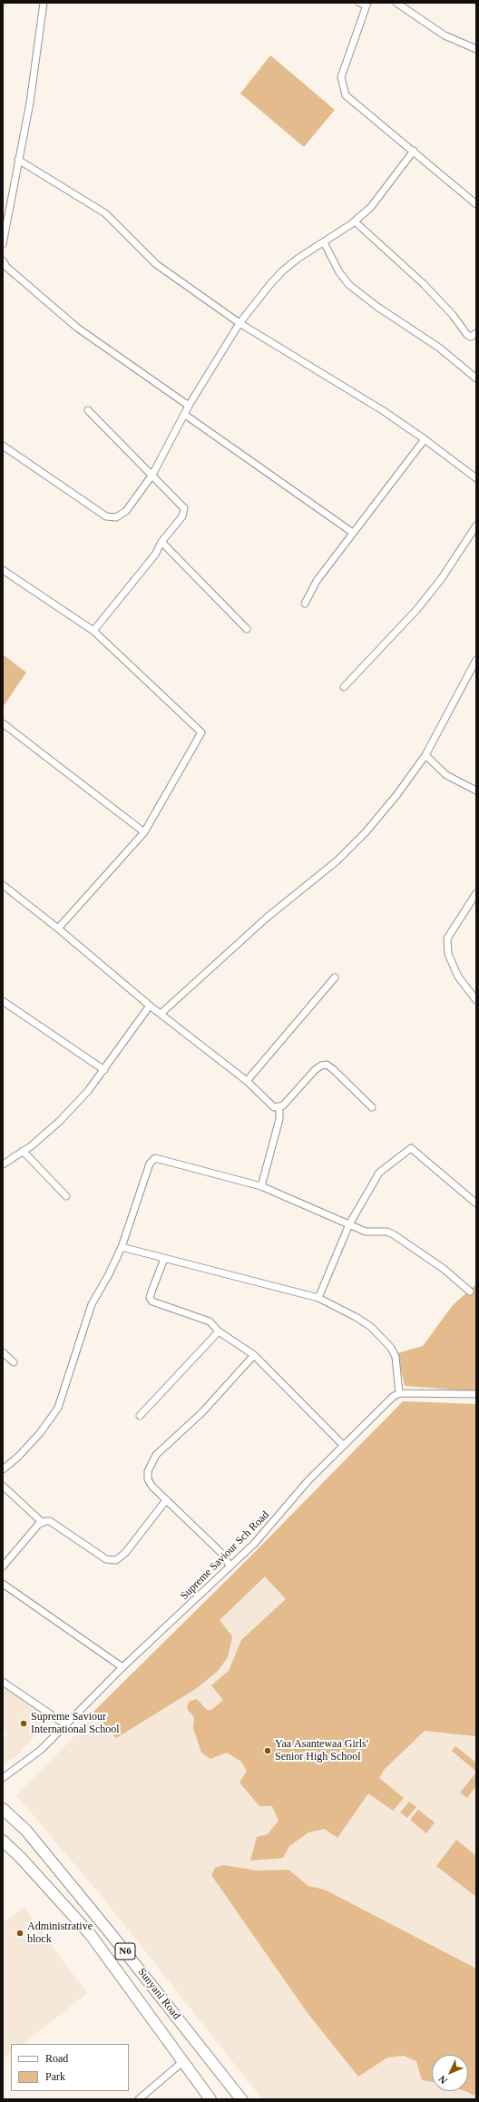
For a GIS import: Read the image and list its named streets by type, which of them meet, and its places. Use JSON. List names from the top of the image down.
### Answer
{
  "streets": {
    "main road": ["N6", "Sunyani Road"],
    "street": ["Supreme Saviour Sch Road"]
  },
  "places": ["Supreme Saviour International School", "Yaa Asantewaa Girls' Senior High School", "Administrative block"],
  "legend": ["Road", "Park"],
  "north": "bottom left"
}
